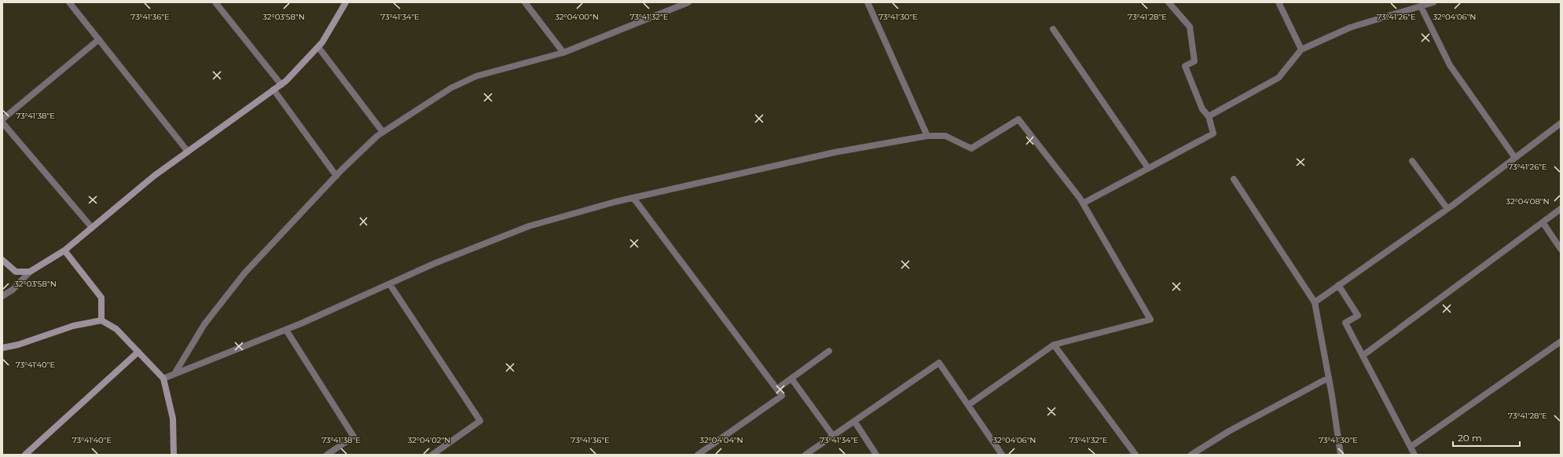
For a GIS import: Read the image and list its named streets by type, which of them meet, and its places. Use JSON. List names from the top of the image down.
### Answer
{
  "scale_bar": "20 m",
  "coordinates": [
    "73°41'36\"E",
    "32°03'58\"N",
    "73°41'34\"E",
    "32°04'00\"N",
    "73°41'32\"E",
    "73°41'30\"E",
    "73°41'28\"E",
    "73°41'26\"E",
    "32°04'06\"N",
    "73°41'38\"E",
    "32°04'08\"N",
    "73°41'40\"E",
    "32°04'02\"N",
    "32°04'04\"N"
  ]
}
